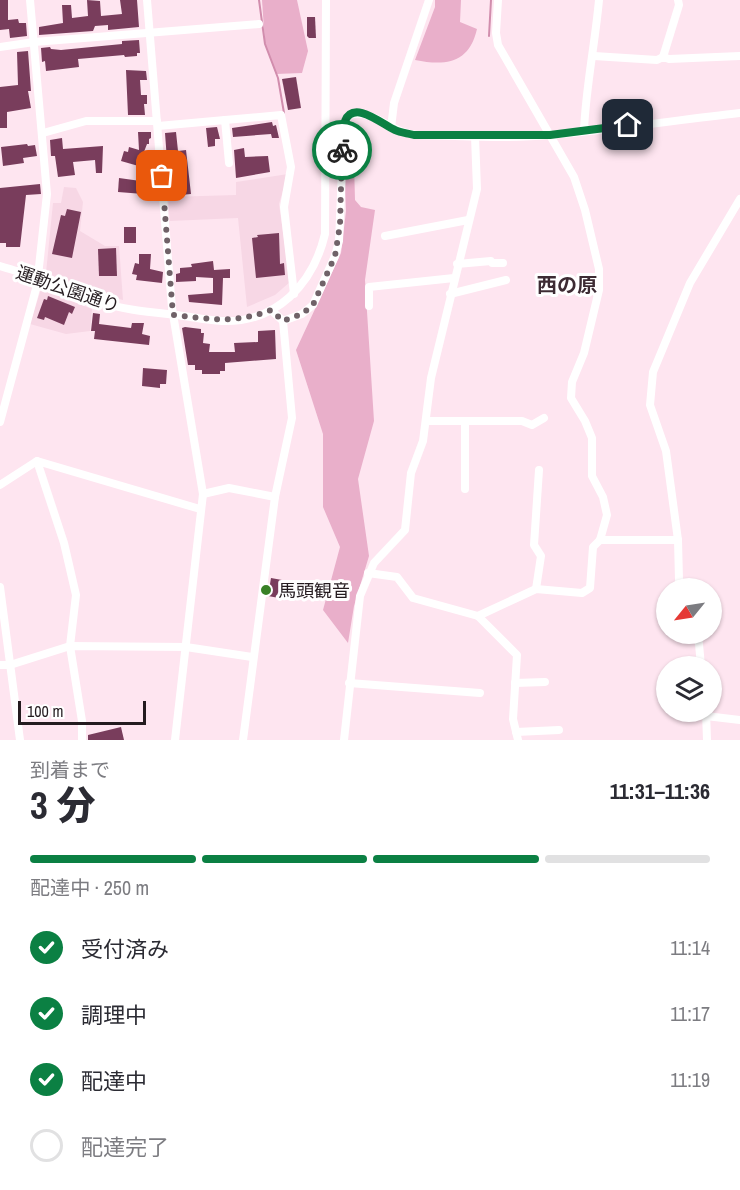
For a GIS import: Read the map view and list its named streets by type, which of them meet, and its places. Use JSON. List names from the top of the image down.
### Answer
{
  "streets": {
    "street": ["運動公園通り"]
  },
  "districts": ["西の原"],
  "places": ["馬頭観音"],
  "scale_bar": "100 m",
  "north": "bottom left",
  "page": {
    "scale": "100 m",
    "heading": ["3 分", "到着まで", "11:31–11:36"],
    "bar": "配達中 · 250 m",
    "list": [
      ["受付済み", "11:14"],
      ["調理中", "11:17"],
      ["配達中", "11:19"],
      "配達完了"
    ]
  }
}
